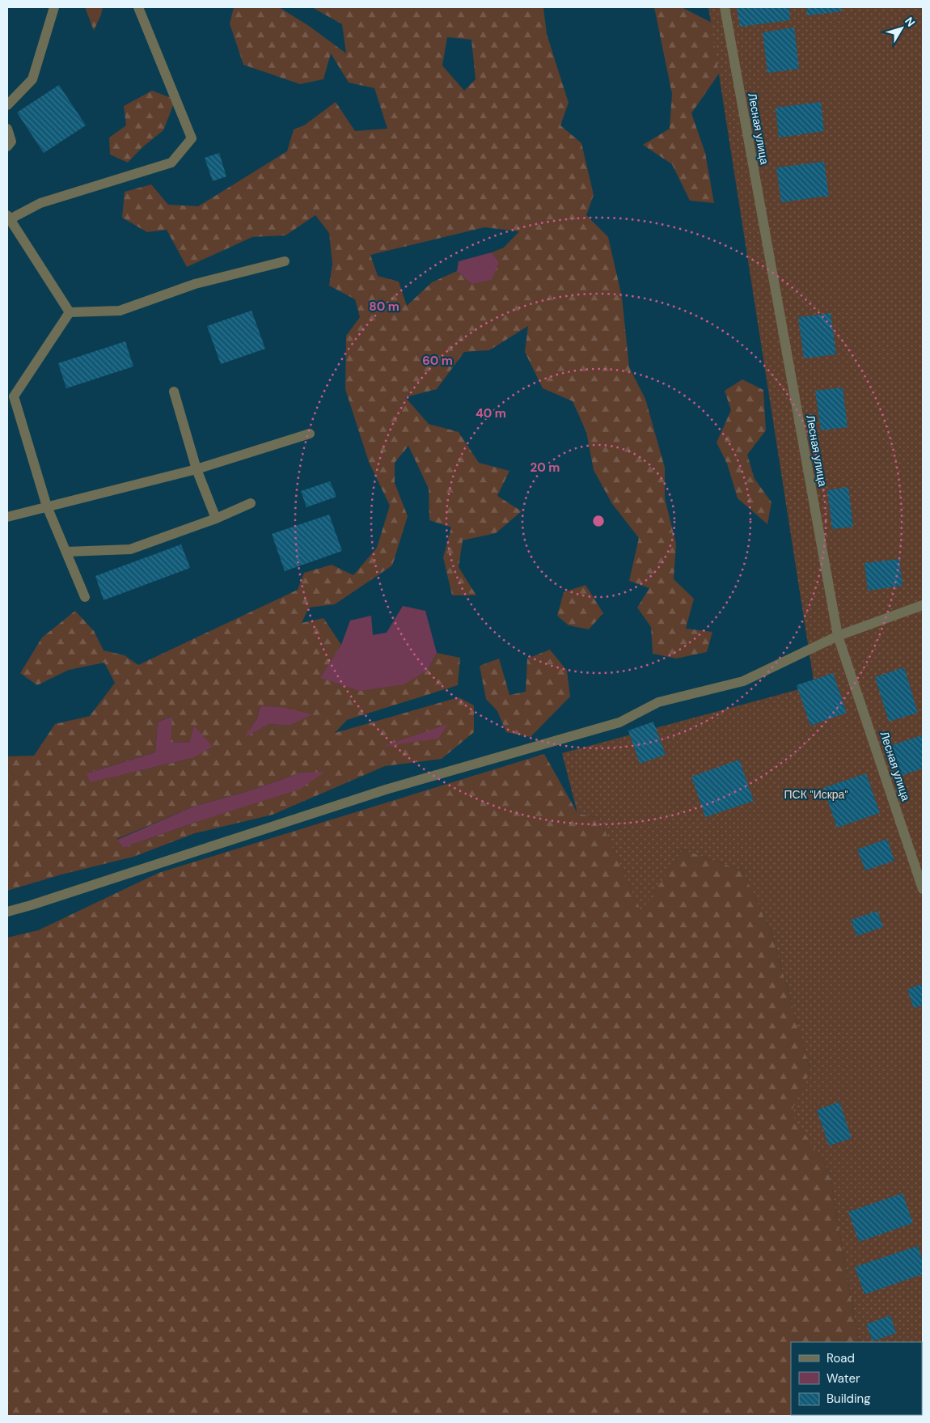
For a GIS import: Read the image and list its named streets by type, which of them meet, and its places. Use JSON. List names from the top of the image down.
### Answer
{
  "streets": {
    "street": ["Лесная улица"]
  },
  "parks": ["ПСК \"Искра\""],
  "legend": ["Road", "Water", "Building"],
  "north": "top right",
  "rings": [
    "80 m",
    "60 m",
    "40 m",
    "20 m"
  ]
}
